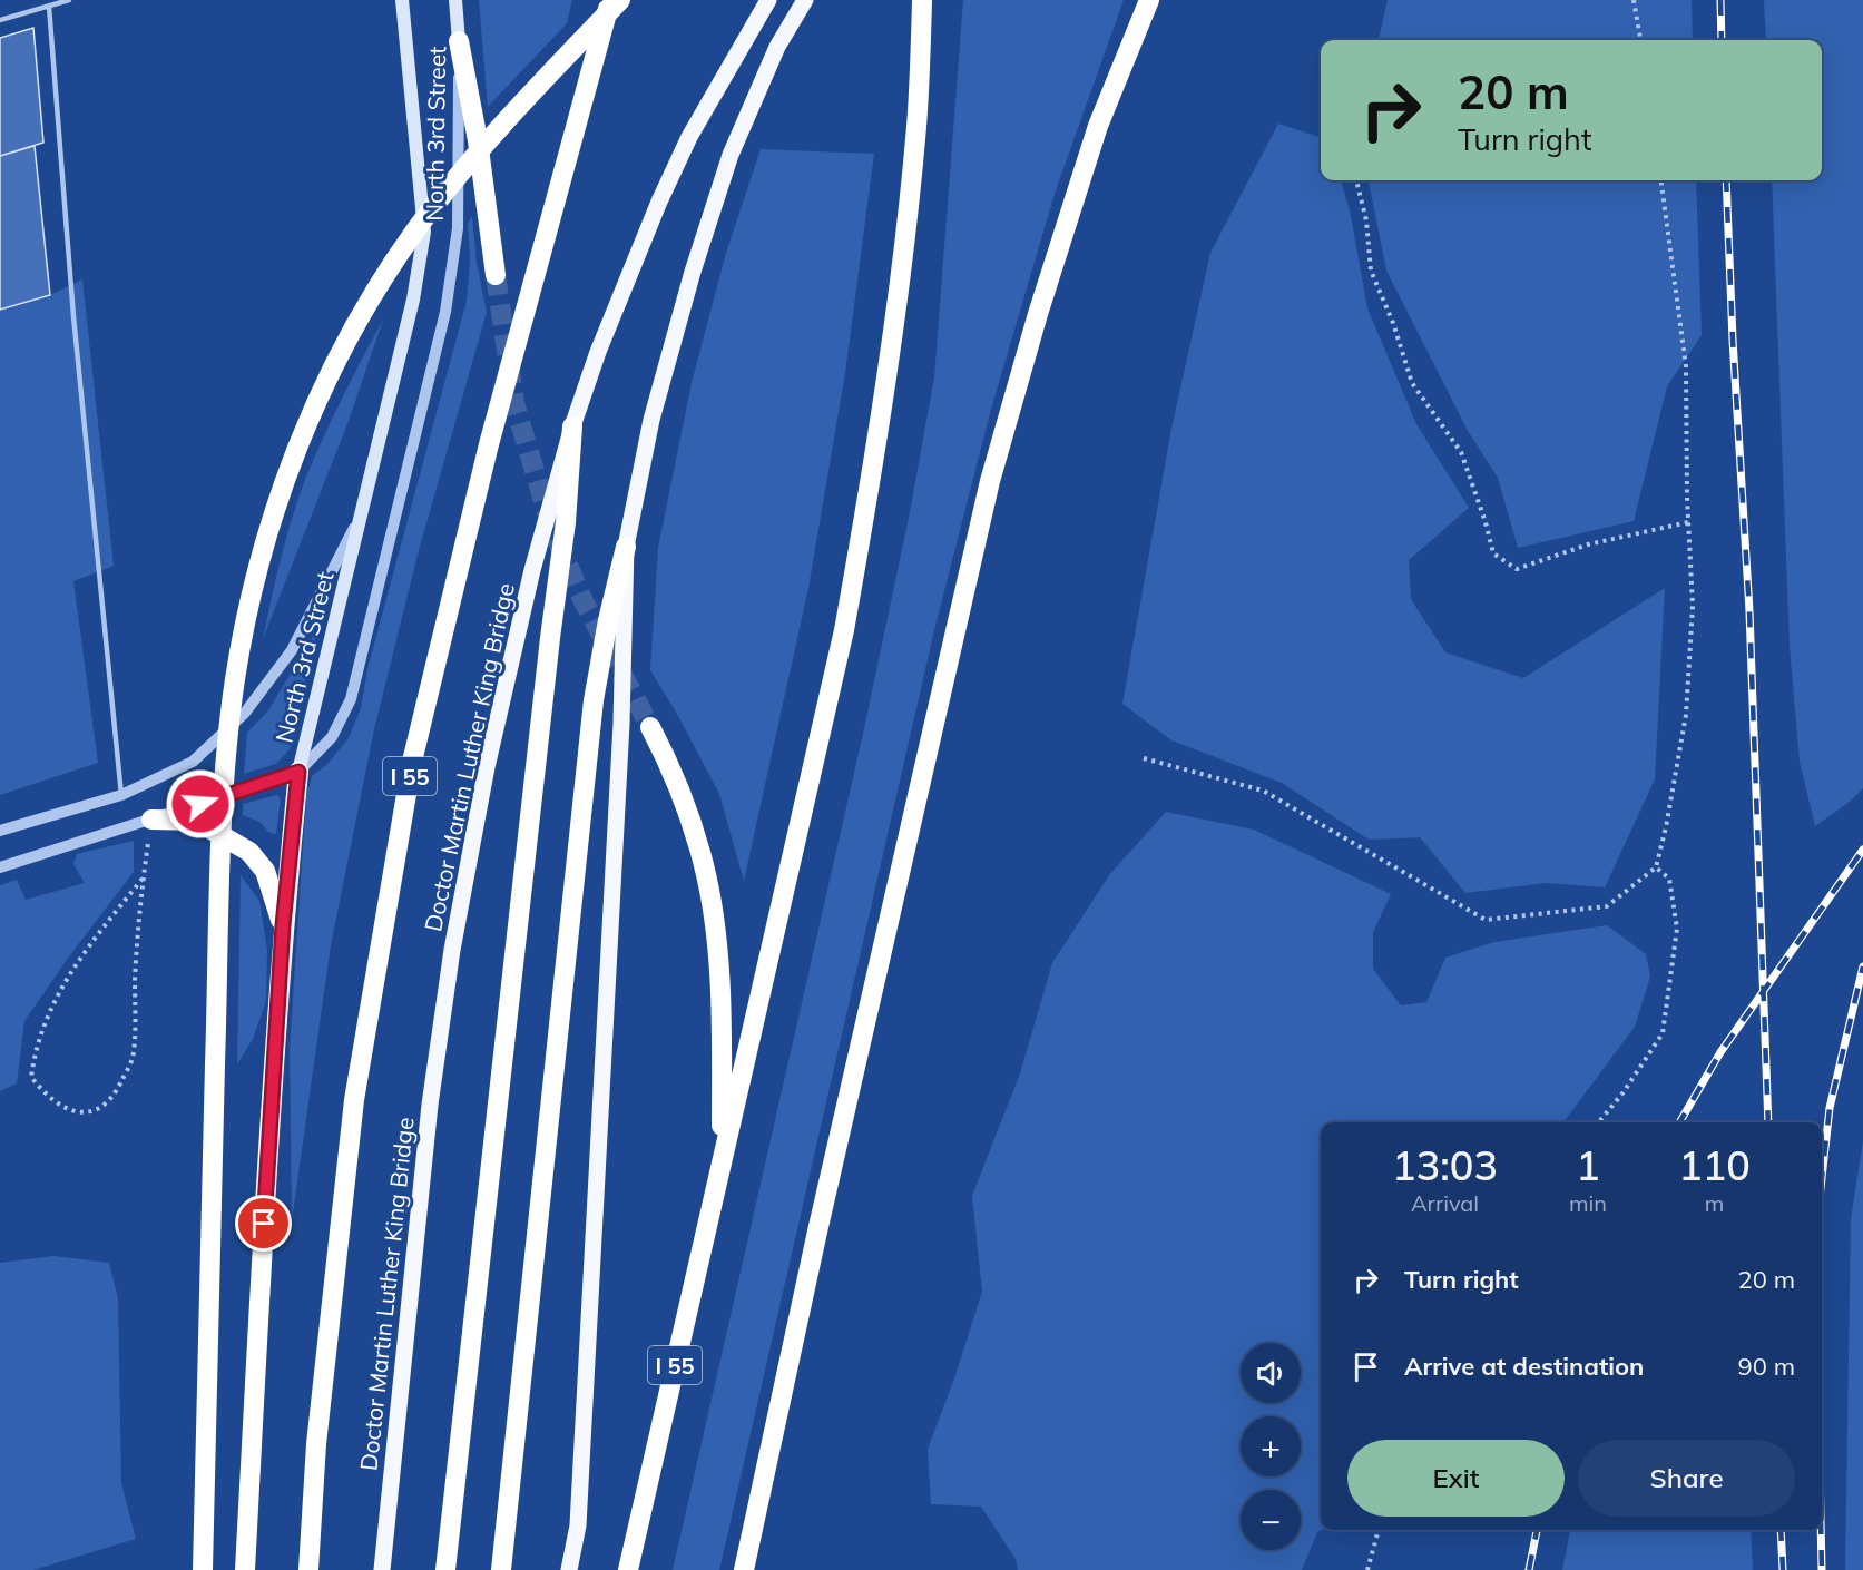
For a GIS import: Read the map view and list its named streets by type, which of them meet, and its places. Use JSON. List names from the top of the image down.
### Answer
{
  "streets": {
    "highway": ["I 55"],
    "main road": ["North 3rd Street", "Doctor Martin Luther King Bridge"]
  },
  "page": {
    "turn": ["20 m", "Turn right"],
    "eta": [
      "13:03",
      "Arrival",
      "1",
      "min",
      "110",
      "m"
    ],
    "list": [
      {
        "name": "Turn right",
        "value": "20 m"
      },
      {
        "name": "Arrive at destination",
        "value": "90 m"
      }
    ],
    "map_buttons": ["+", "−"],
    "buttons": ["Exit", "Share"]
  }
}
